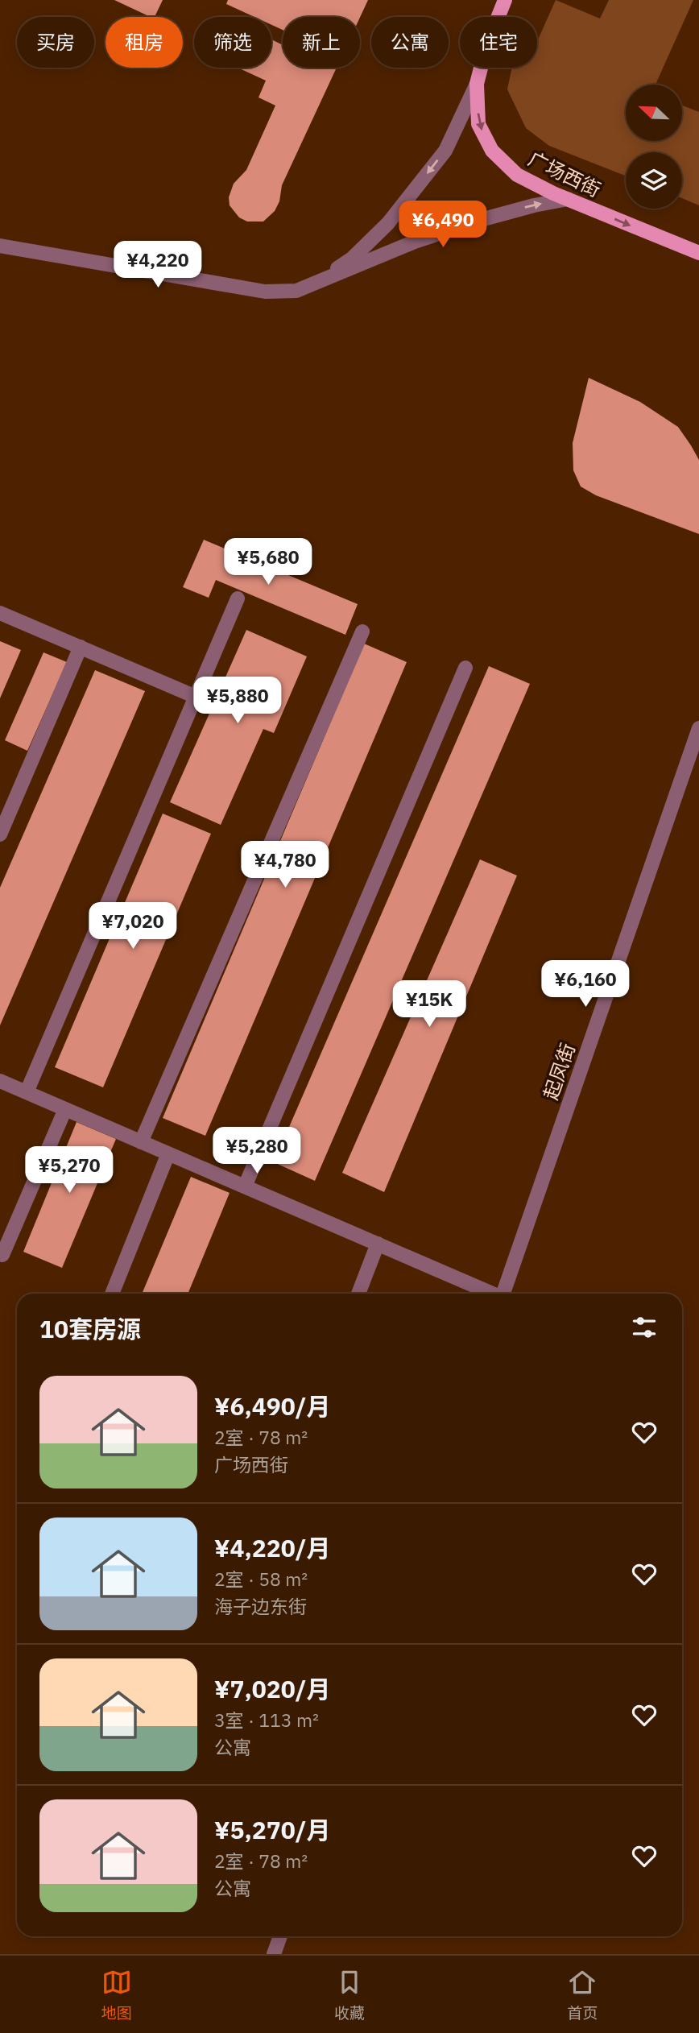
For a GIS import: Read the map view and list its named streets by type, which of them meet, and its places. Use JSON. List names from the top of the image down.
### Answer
{
  "streets": {
    "main road": ["广场西街"],
    "street": ["起凤街"]
  },
  "one_way": ["广场西街"],
  "north": "top left",
  "page": {
    "chip": [
      "买房",
      "租房",
      "筛选",
      "新上",
      "公寓",
      "住宅"
    ],
    "price": [
      "¥6,490",
      "¥4,220",
      "¥5,680",
      "¥5,880",
      "¥4,780",
      "¥7,020",
      "¥6,160",
      "¥15K",
      "¥5,280",
      "¥5,270"
    ],
    "heading": "10套房源",
    "list": [
      {
        "name": "¥6,490/月",
        "note": "2室 · 78 m² · 广场西街"
      },
      {
        "name": "¥4,220/月",
        "note": "2室 · 58 m² · 海子边东街"
      },
      {
        "name": "¥7,020/月",
        "note": "3室 · 113 m² · 公寓"
      },
      {
        "name": "¥5,270/月",
        "note": "2室 · 78 m² · 公寓"
      }
    ],
    "tabs": ["地图", "收藏", "首页"]
  }
}
